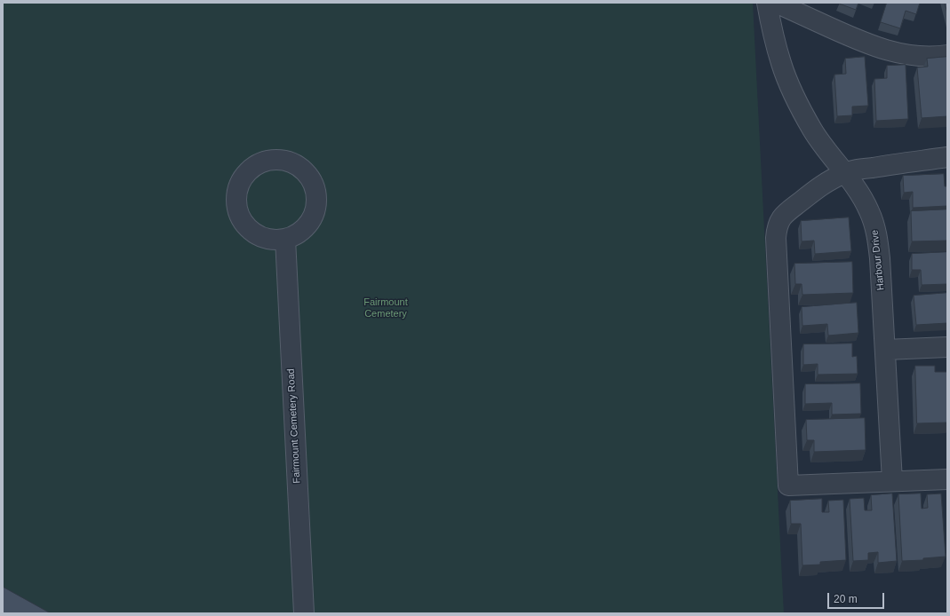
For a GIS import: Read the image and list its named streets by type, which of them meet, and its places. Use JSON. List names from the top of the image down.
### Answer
{
  "streets": {
    "street": ["Harbour Drive", "Fairmount Cemetery Road"]
  },
  "parks": ["Fairmount Cemetery"],
  "scale_bar": "20 m"
}
